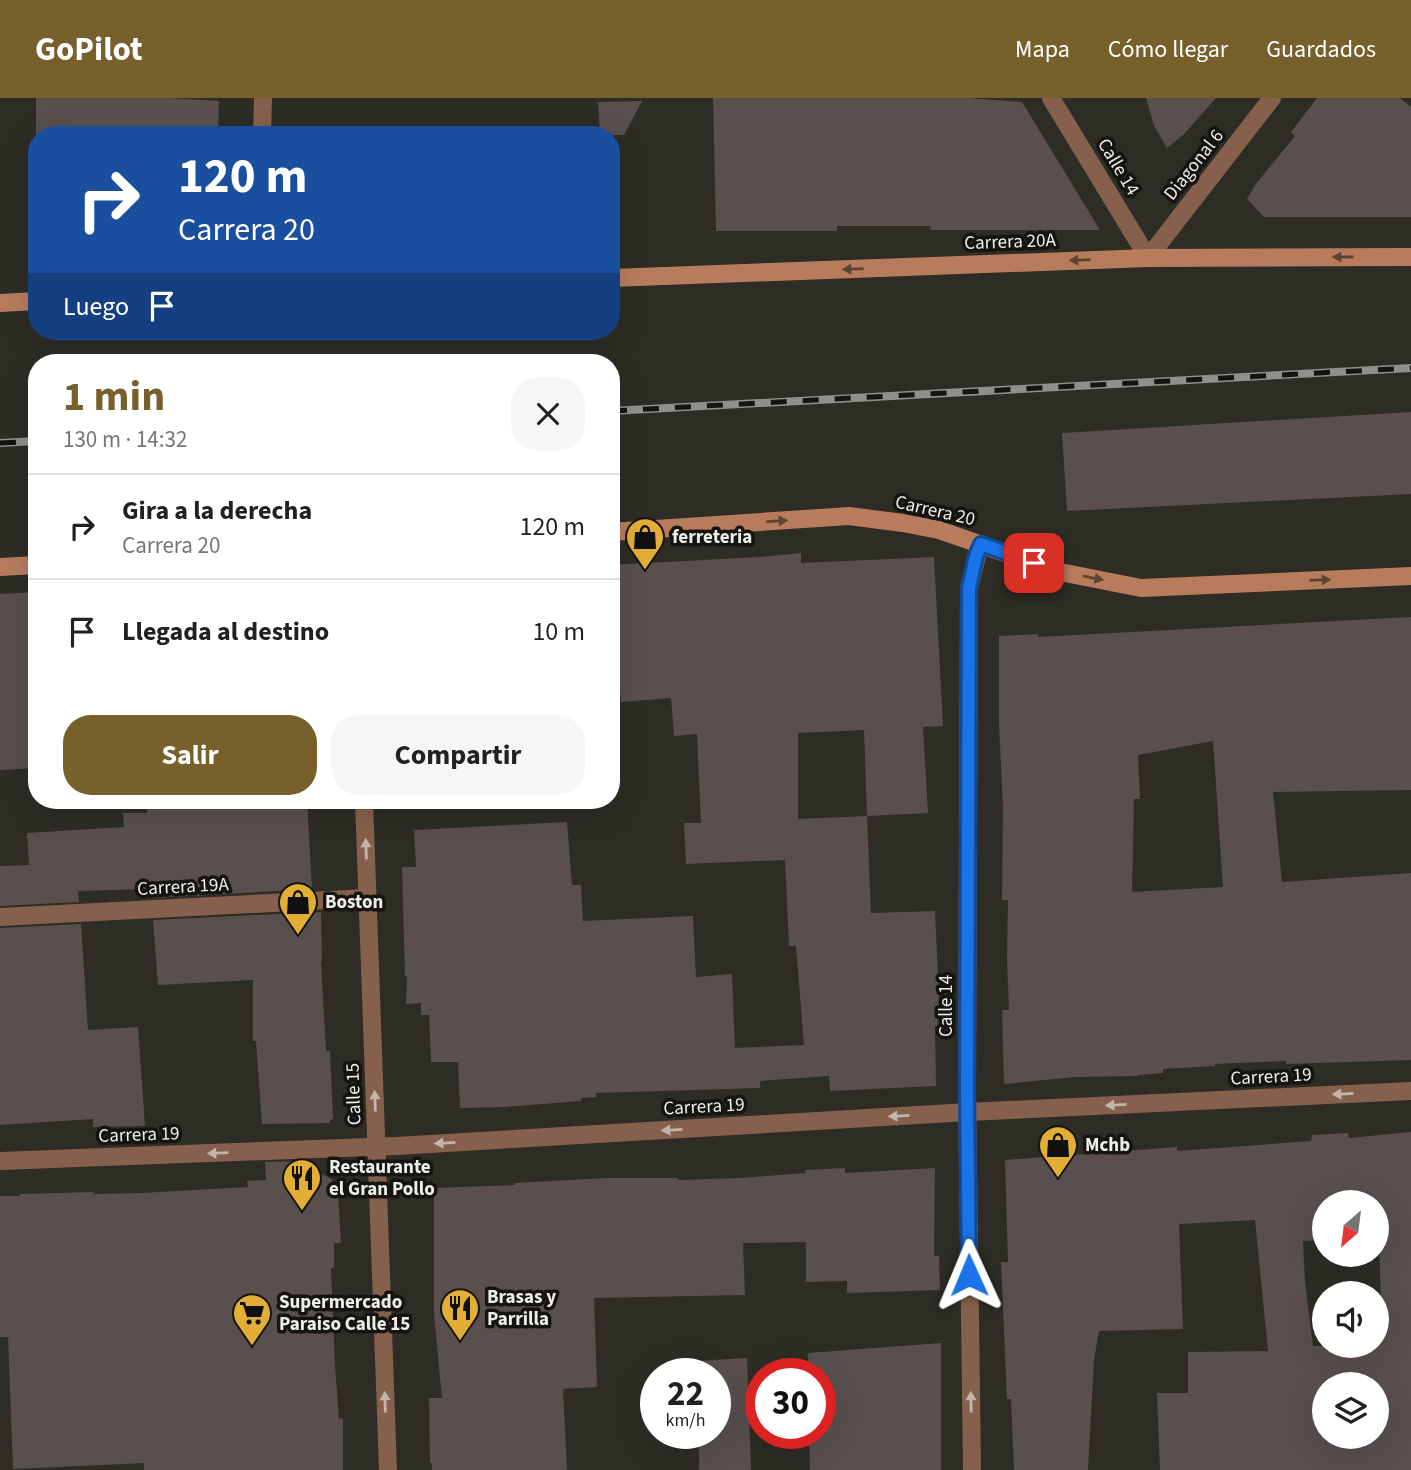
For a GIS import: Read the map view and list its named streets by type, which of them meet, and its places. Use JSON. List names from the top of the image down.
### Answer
{
  "streets": {
    "street": [
      "Diagonal 6",
      "Calle 14",
      "Carrera 20A",
      "Carrera 20",
      "Carrera 19A",
      "Carrera 19",
      "Calle 15"
    ]
  },
  "crossings": [
    ["Diagonal 6", "Calle 14"],
    ["Diagonal 6", "Carrera 20A"],
    ["Calle 14", "Carrera 20A"],
    ["Calle 14", "Carrera 20"],
    ["Calle 14", "Carrera 19"],
    ["Carrera 19A", "Calle 15"],
    ["Carrera 19", "Calle 15"]
  ],
  "one_way": [
    "Carrera 20A",
    "Carrera 20",
    "Carrera 19",
    "Calle 15"
  ],
  "places": {
    "shop": ["ferreteria", "Boston", "Mchb"],
    "restaurant": ["Restaurante el Gran Pollo", "Brasas y Parrilla"],
    "supermarket": ["Supermercado Paraiso Calle 15"]
  },
  "north": "bottom left",
  "page": {
    "header": "GoPilot",
    "nav": ["Mapa", "Cómo llegar", "Guardados"],
    "turn": ["120 m", "Carrera 20"],
    "then": "Luego",
    "heading": ["1 min", "130 m · 14:32"],
    "list": [
      {
        "name": "Gira a la derecha",
        "note": "Carrera 20",
        "value": "120 m"
      },
      {
        "name": "Llegada al destino",
        "value": "10 m"
      }
    ],
    "buttons": ["Salir", "Compartir"],
    "speed": "22 km/h",
    "limit": "30"
  }
}
